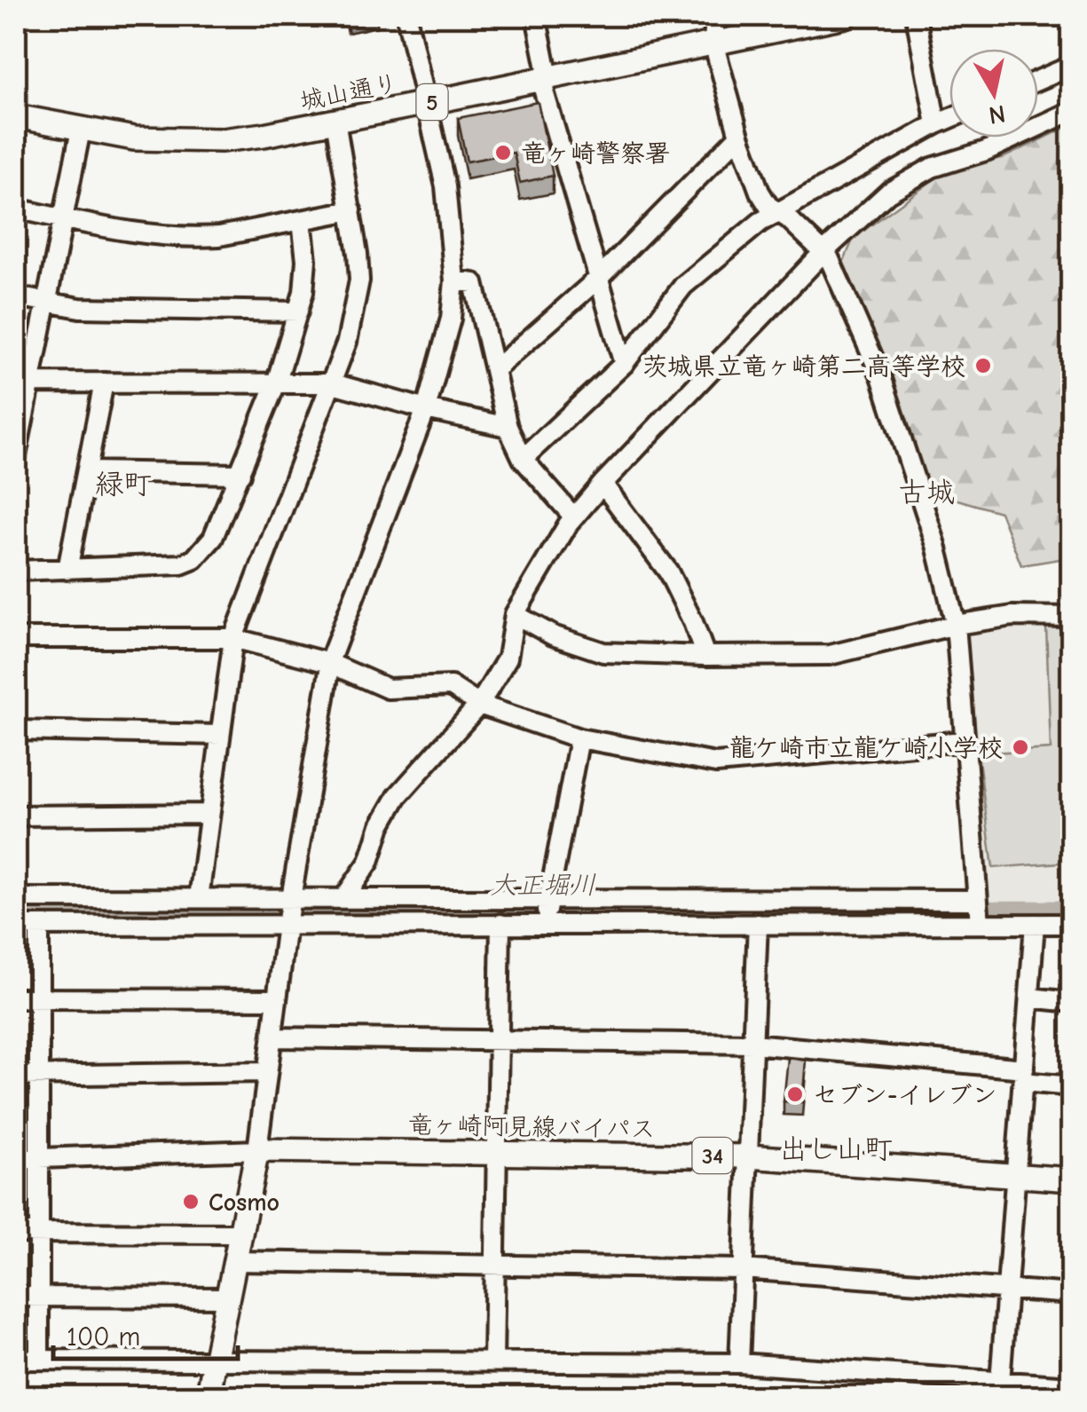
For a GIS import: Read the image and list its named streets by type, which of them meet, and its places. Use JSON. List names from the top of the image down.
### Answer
{
  "streets": {
    "main road": [
      "城山通り",
      "5",
      "竜ヶ崎阿見線バイパス",
      "34"
    ]
  },
  "districts": ["緑町", "古城", "出し山町"],
  "water": ["大正堀川"],
  "places": [
    "竜ヶ崎警察署",
    "茨城県立竜ヶ崎第二高等学校",
    "龍ケ崎市立龍ケ崎小学校",
    "セブン-イレブン",
    "Cosmo"
  ],
  "scale_bar": "100 m",
  "north": "bottom"
}
